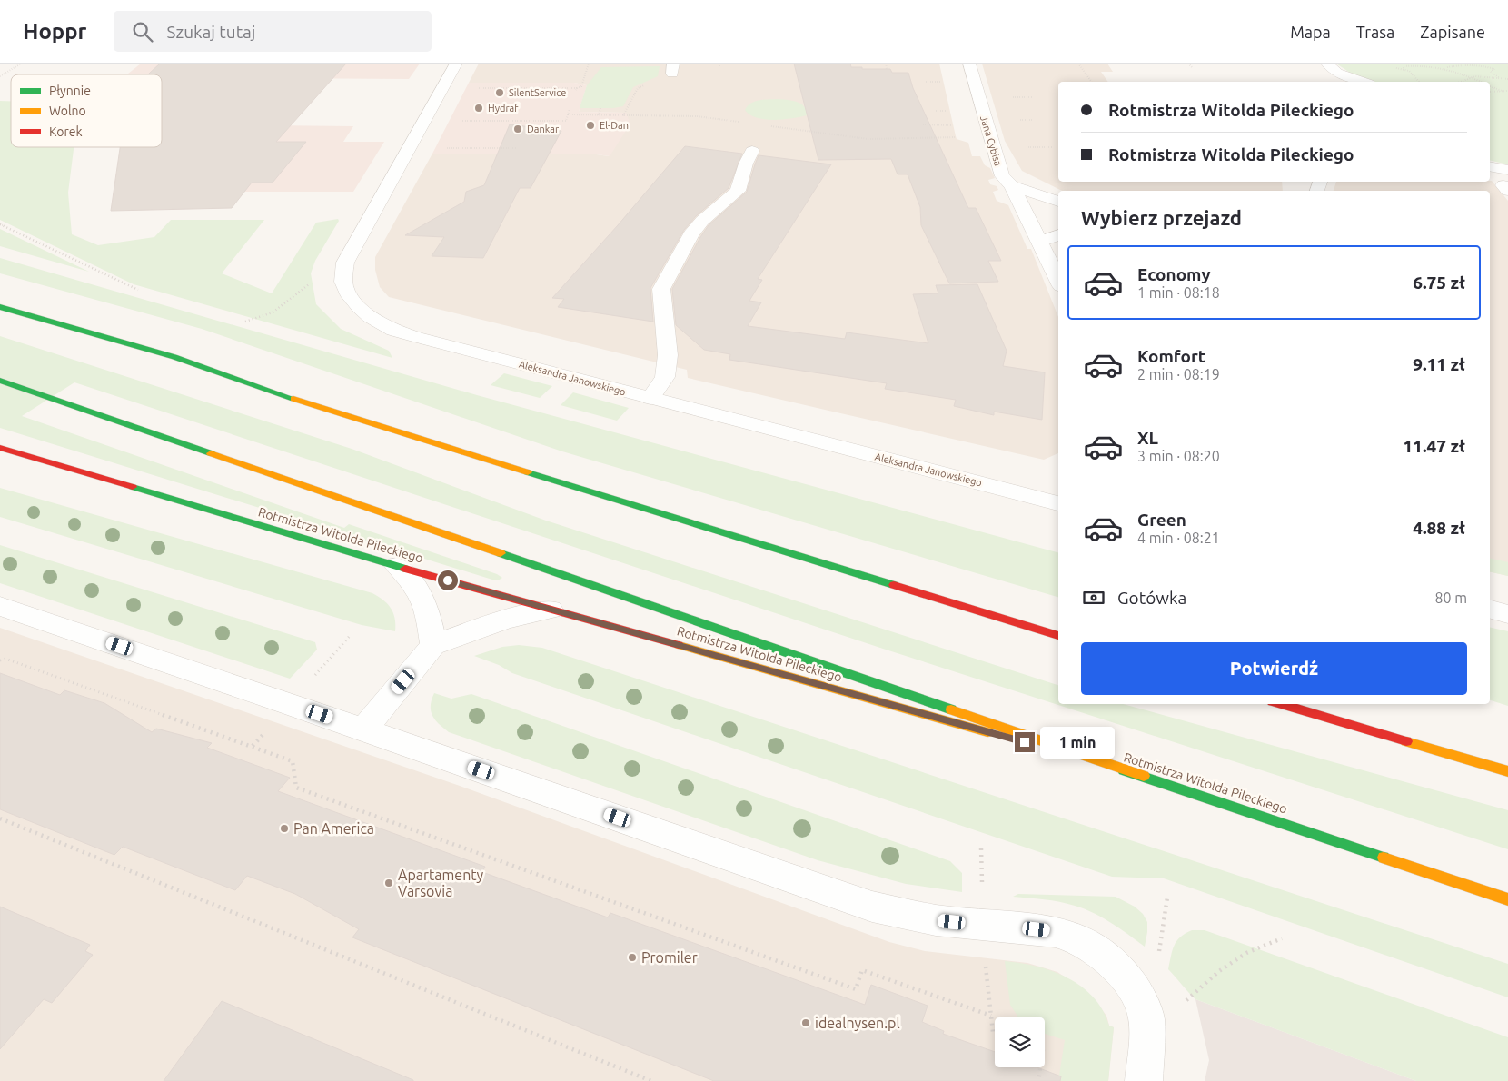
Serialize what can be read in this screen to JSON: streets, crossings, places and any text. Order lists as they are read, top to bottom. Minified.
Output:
{"streets":{"main road":["Rotmistrza Witolda Pileckiego"],"street":["Jana Cybisa","Aleksandra Janowskiego"]},"places":["SilentService","Hydraf","El-Dan","Dankar","Pan America","Apartamenty Varsovia","Promiler","idealnysen.pl"],"legend":["Płynnie","Wolno","Korek"],"page":{"header":"Hoppr","search":"Szukaj tutaj","nav":["Mapa","Trasa","Zapisane"],"banner":["Rotmistrza Witolda Pileckiego","Rotmistrza Witolda Pileckiego"],"heading":"Wybierz przejazd","list":[{"name":"Economy","note":"1 min · 08:18","value":"6.75 zł"},{"name":"Komfort","note":"2 min · 08:19","value":"9.11 zł"},{"name":"XL","note":"3 min · 08:20","value":"11.47 zł"},{"name":"Green","note":"4 min · 08:21","value":"4.88 zł"}],"pay":["Gotówka","80 m"],"buttons":"Potwierdź","bubble":"1 min"}}
